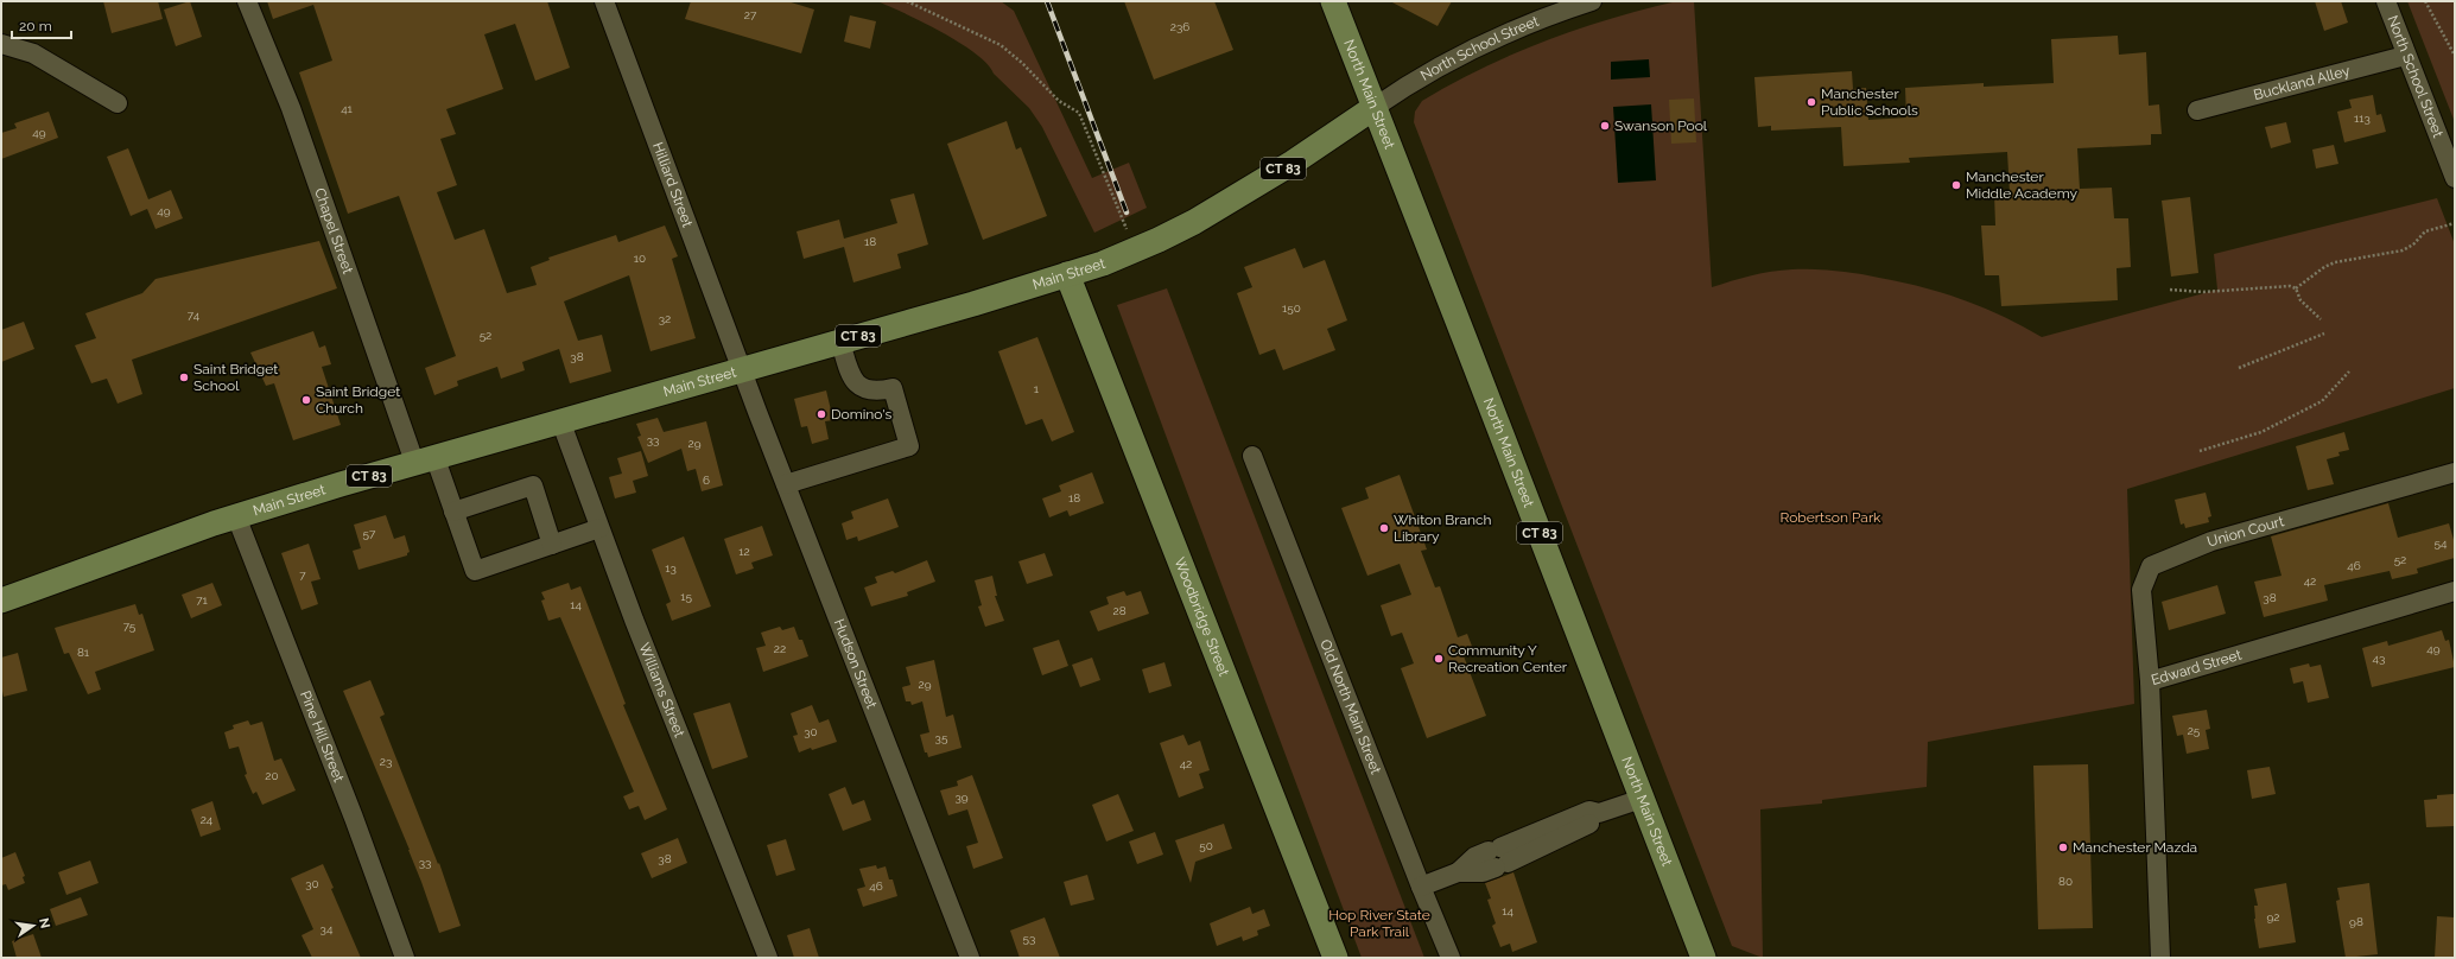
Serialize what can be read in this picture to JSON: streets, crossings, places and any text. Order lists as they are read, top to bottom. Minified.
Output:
{"streets":{"main road":["North Main Street","CT 83","Main Street","Woodbridge Street"],"street":["North School Street","Buckland Alley","Hilliard Street","Chapel Street","Union Court","Hudson Street","Edward Street","Williams Street","Old North Main Street","Pine Hill Street"]},"crossings":[["North School Street","Buckland Alley"],["North School Street","North Main Street"],["North School Street","Main Street"],["North Main Street","Main Street"],["Hilliard Street","Main Street"],["Hilliard Street","Hudson Street"],["Chapel Street","Main Street"],["Main Street","Woodbridge Street"],["Main Street","Hudson Street"],["Main Street","Williams Street"],["Main Street","Pine Hill Street"],["Union Court","Edward Street"]],"parks":["Robertson Park","Hop River State Park Trail"],"places":["Manchester Public Schools","Swanson Pool","Manchester Middle Academy","Saint Bridget School","Saint Bridget Church","Domino's","Whiton Branch Library","Community Y Recreation Center","Manchester Mazda"],"house_numbers":["27","236","41","113","49","49","18","10","150","74","32","52","38","1","33","29","6","18","57","54","12","52","46","13","7","42","15","38","71","14","28","75","22","49","81","43","29","25","30","35","23","42","20","39","24","50","38","33","80","30","46","14","92","98","34","53"],"scale_bar":"20 m","north":"right"}
